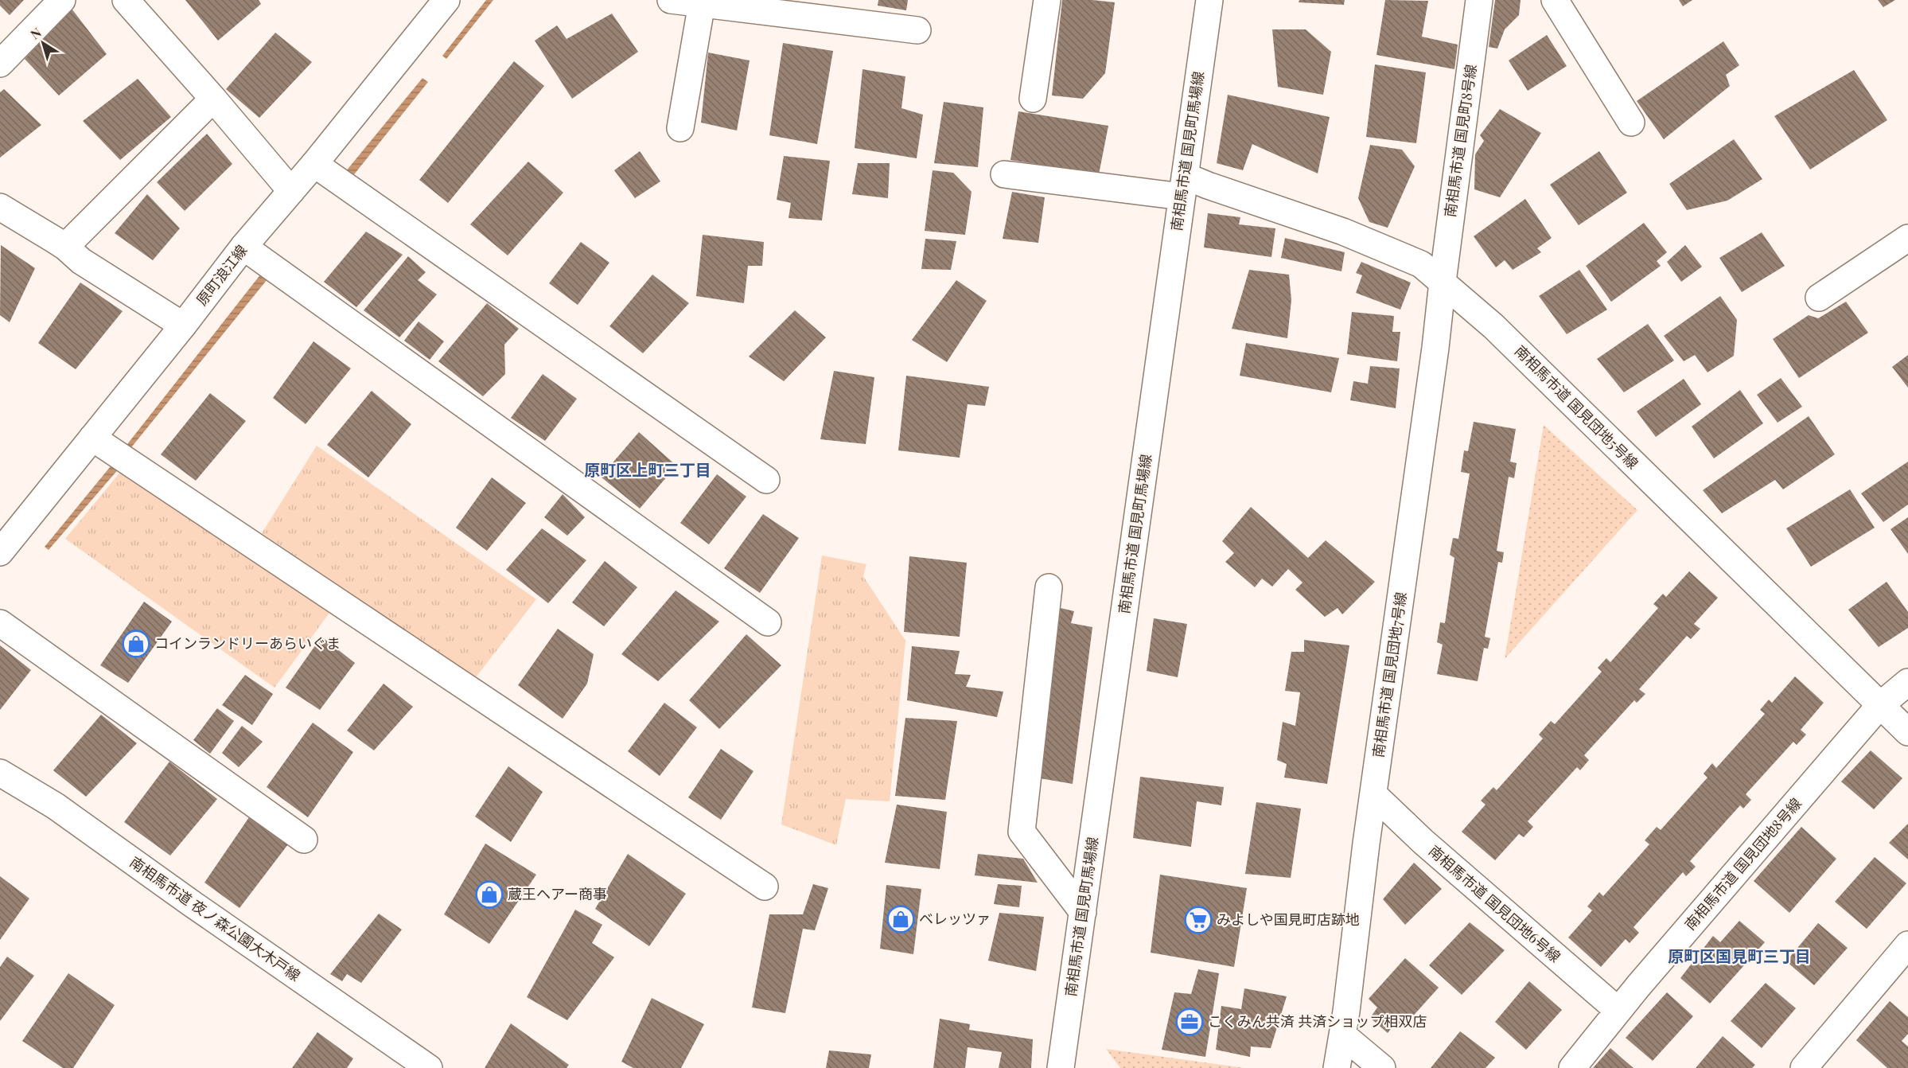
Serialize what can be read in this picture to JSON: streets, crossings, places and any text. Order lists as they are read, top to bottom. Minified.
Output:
{"streets":{"street":["南相馬市道 国見町8号線","南相馬市道 国見町馬場線","原町浪江線","南相馬市道 国見団地5号線","南相馬市道 国見団地7号線","南相馬市道 国見団地8号線","南相馬市道 国見団地6号線","南相馬市道 夜ノ森公園大木戸線"]},"crossings":[["南相馬市道 国見町8号線","南相馬市道 国見団地5号線"],["南相馬市道 国見町8号線","南相馬市道 国見団地7号線"],["南相馬市道 国見町馬場線","南相馬市道 国見団地5号線"],["南相馬市道 国見団地5号線","南相馬市道 国見団地7号線"],["南相馬市道 国見団地5号線","南相馬市道 国見団地8号線"],["南相馬市道 国見団地7号線","南相馬市道 国見団地6号線"],["南相馬市道 国見団地8号線","南相馬市道 国見団地6号線"]],"districts":["原町区上町三丁目","原町区国見町三丁目"],"places":{"shop":["コインランドリーあらいぐま","蔵王ヘアー商事","ベレッツァ"],"supermarket":["みよしや国見町店跡地"],"office":["こくみん共済 共済ショップ相双店"]},"north":"top left"}
